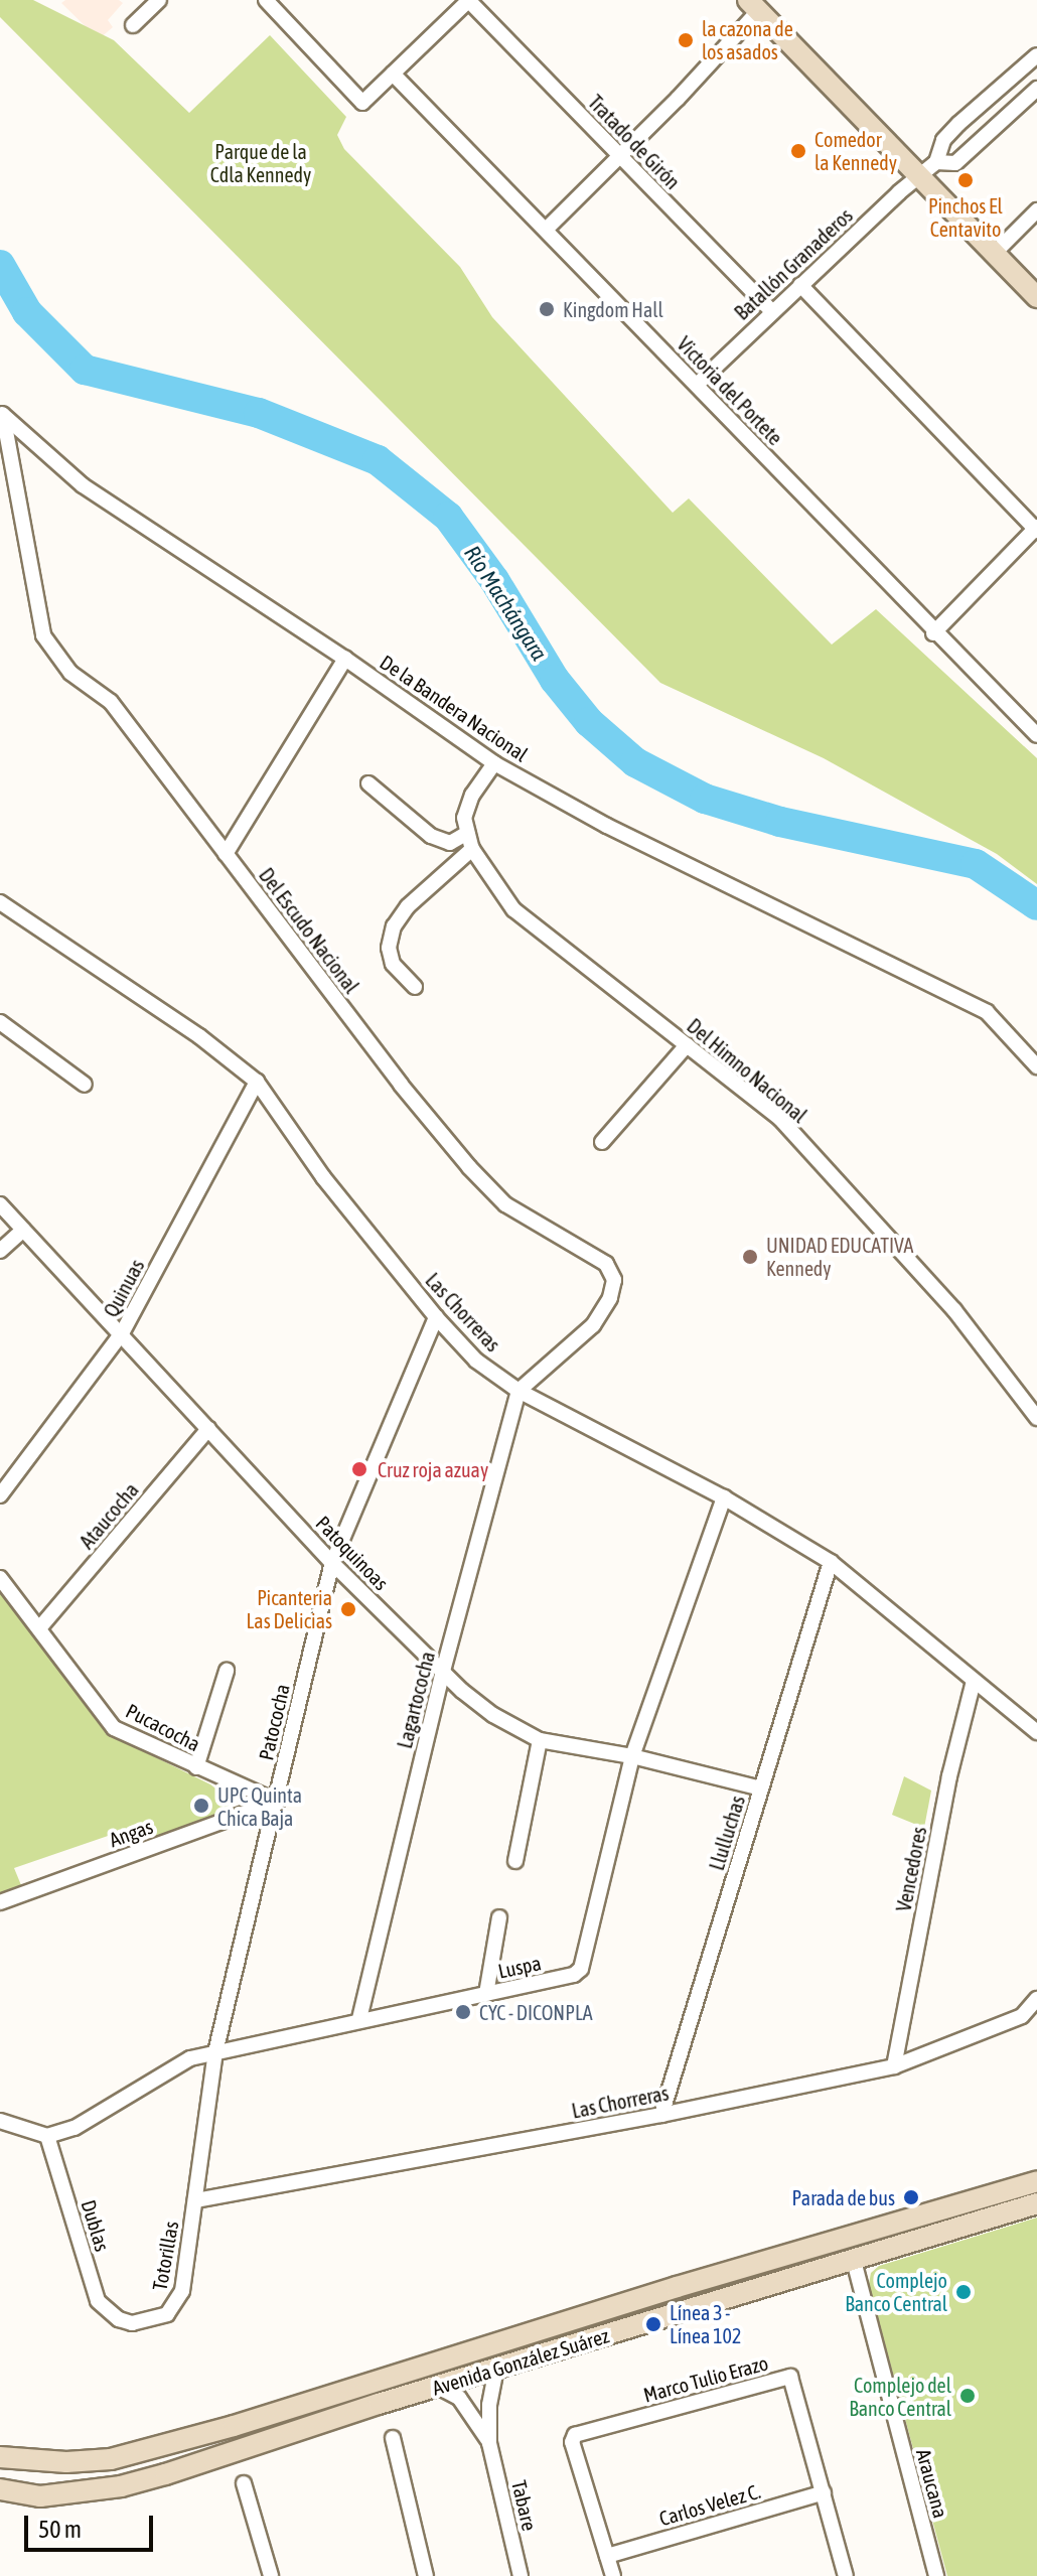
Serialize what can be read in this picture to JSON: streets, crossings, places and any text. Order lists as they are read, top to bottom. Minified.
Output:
{"streets":{"main road":["Avenida González Suárez"],"street":["Tratado de Girón","Batallón Granaderos","Victoria del Portete","De la Bandera Nacional","Del Escudo Nacional","Del Himno Nacional","Quinuas","Las Chorreras","Ataucocha","Patoquinoas","Lagartococha","Patococha","Pucacocha","Angas","Llulluchas","Vencedores","Luspa","Dublas","Totorillas","Marco Tulio Erazo","Araucana","Carlos Velez C.","Tabare"]},"crossings":[["Tratado de Girón","Batallón Granaderos"],["Batallón Granaderos","Victoria del Portete"],["De la Bandera Nacional","Del Escudo Nacional"],["De la Bandera Nacional","Del Himno Nacional"],["Del Escudo Nacional","Las Chorreras"],["Del Escudo Nacional","Lagartococha"],["Quinuas","Las Chorreras"],["Quinuas","Patoquinoas"],["Las Chorreras","Lagartococha"],["Las Chorreras","Patococha"],["Las Chorreras","Llulluchas"],["Las Chorreras","Vencedores"],["Las Chorreras","Luspa"],["Las Chorreras","Totorillas"],["Ataucocha","Patoquinoas"],["Ataucocha","Pucacocha"],["Patoquinoas","Lagartococha"],["Patoquinoas","Patococha"],["Patoquinoas","Llulluchas"],["Patoquinoas","Luspa"],["Lagartococha","Luspa"],["Patococha","Pucacocha"],["Patococha","Angas"],["Patococha","Luspa"],["Patococha","Totorillas"],["Pucacocha","Angas"],["Luspa","Dublas"],["Dublas","Totorillas"],["Avenida González Suárez","Araucana"],["Avenida González Suárez","Tabare"],["Marco Tulio Erazo","Carlos Velez C."]],"water":["Río Machángara"],"parks":["Parque de la Cdla Kennedy"],"places":["la cazona de los asados","Comedor la Kennedy","Pinchos El Centavito","Kingdom Hall","UNIDAD EDUCATIVA Kennedy","Cruz roja azuay","Picanteria Las Delicias","UPC Quinta Chica Baja","CYC - DICONPLA","Parada de bus","Complejo Banco Central","Línea 3 - Línea 102","Complejo del Banco Central"],"scale_bar":"50 m"}
